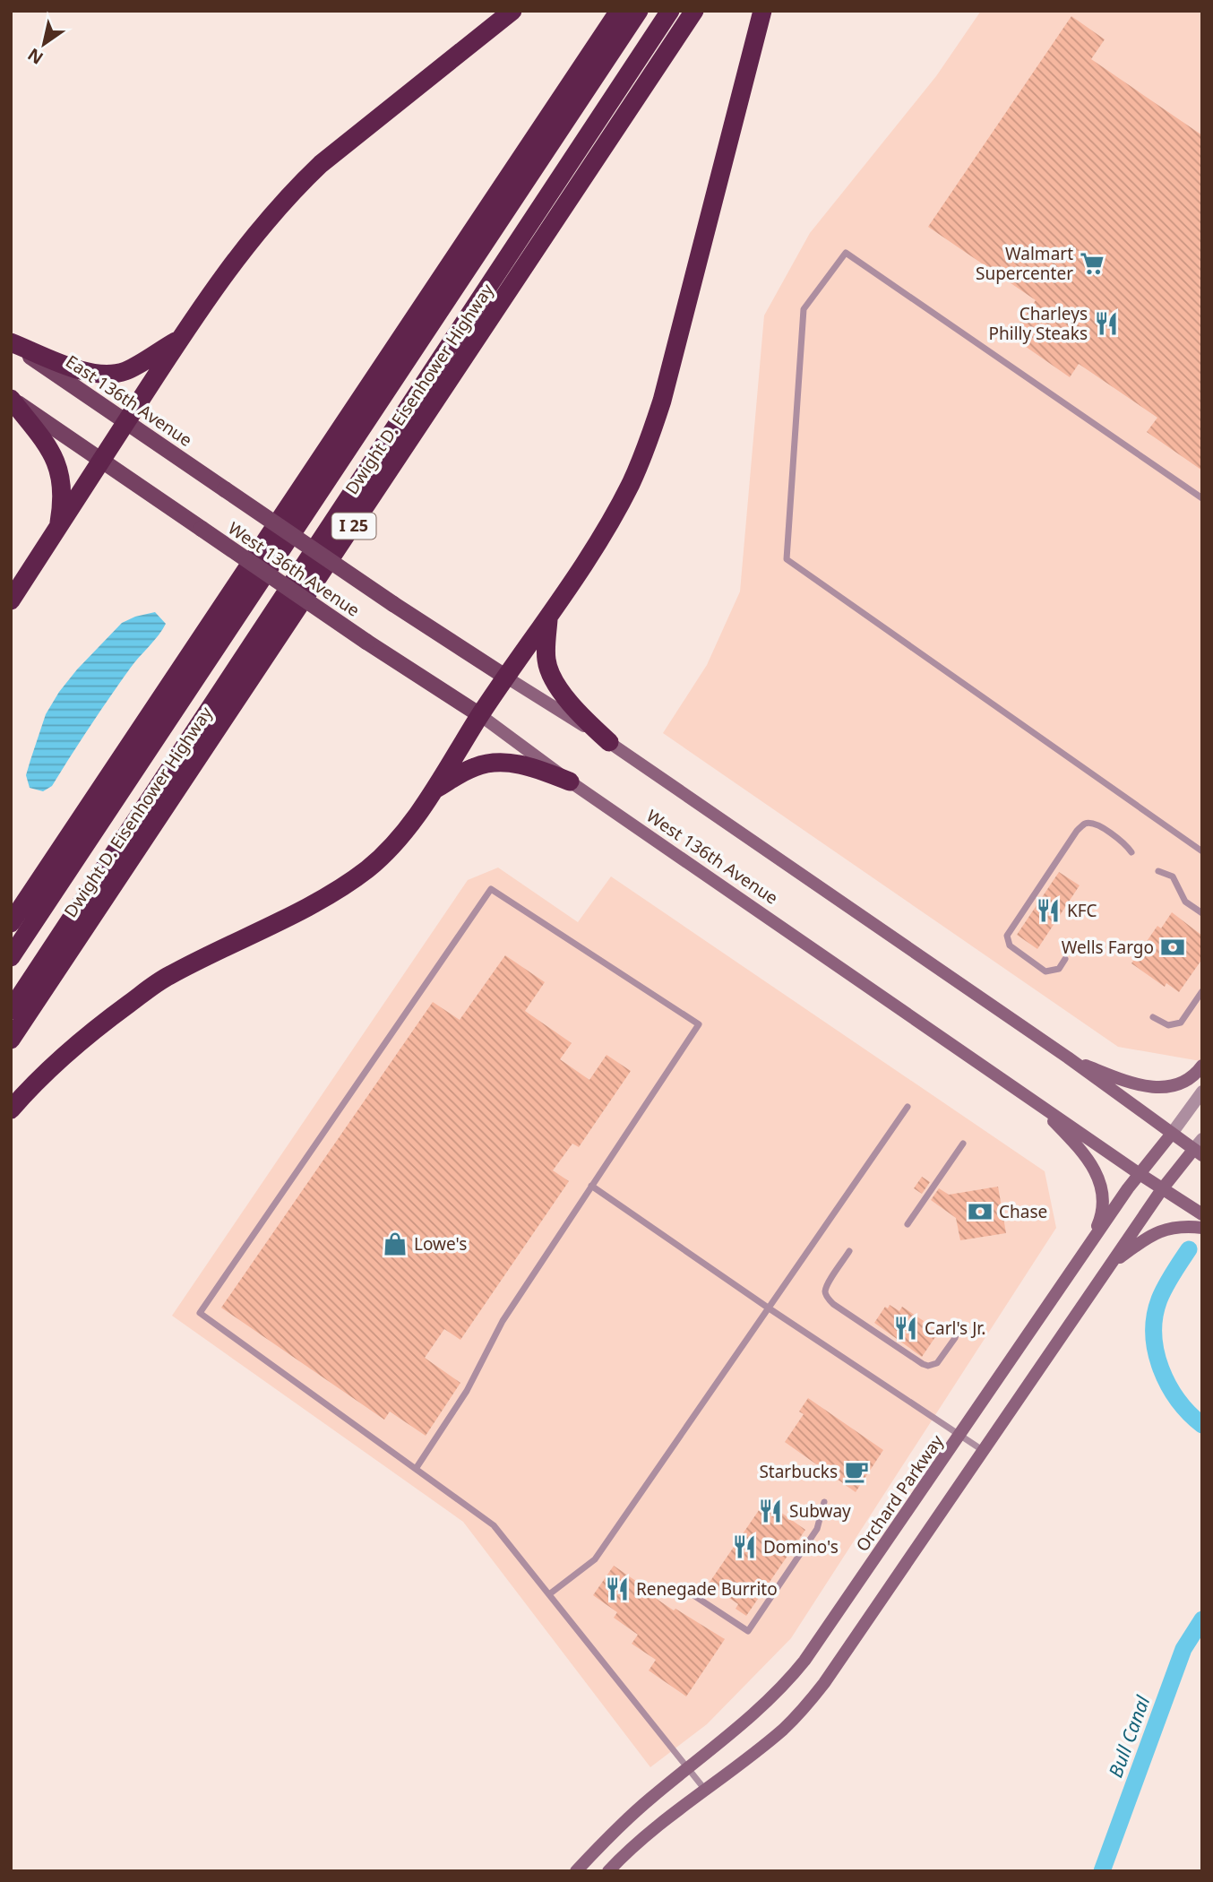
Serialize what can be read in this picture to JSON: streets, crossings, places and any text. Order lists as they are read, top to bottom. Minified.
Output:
{"streets":{"highway":["Dwight D. Eisenhower Highway","I 25"],"main road":["East 136th Avenue","West 136th Avenue","Orchard Parkway"]},"crossings":[["East 136th Avenue","West 136th Avenue"],["West 136th Avenue","Orchard Parkway"]],"water":["Bull Canal"],"places":{"supermarket":["Walmart Supercenter"],"restaurant":["Charleys Philly Steaks","KFC","Carl's Jr.","Subway","Domino's","Renegade Burrito"],"bank":["Wells Fargo","Chase"],"shop":["Lowe's"],"cafe":["Starbucks"]},"north":"bottom left"}
